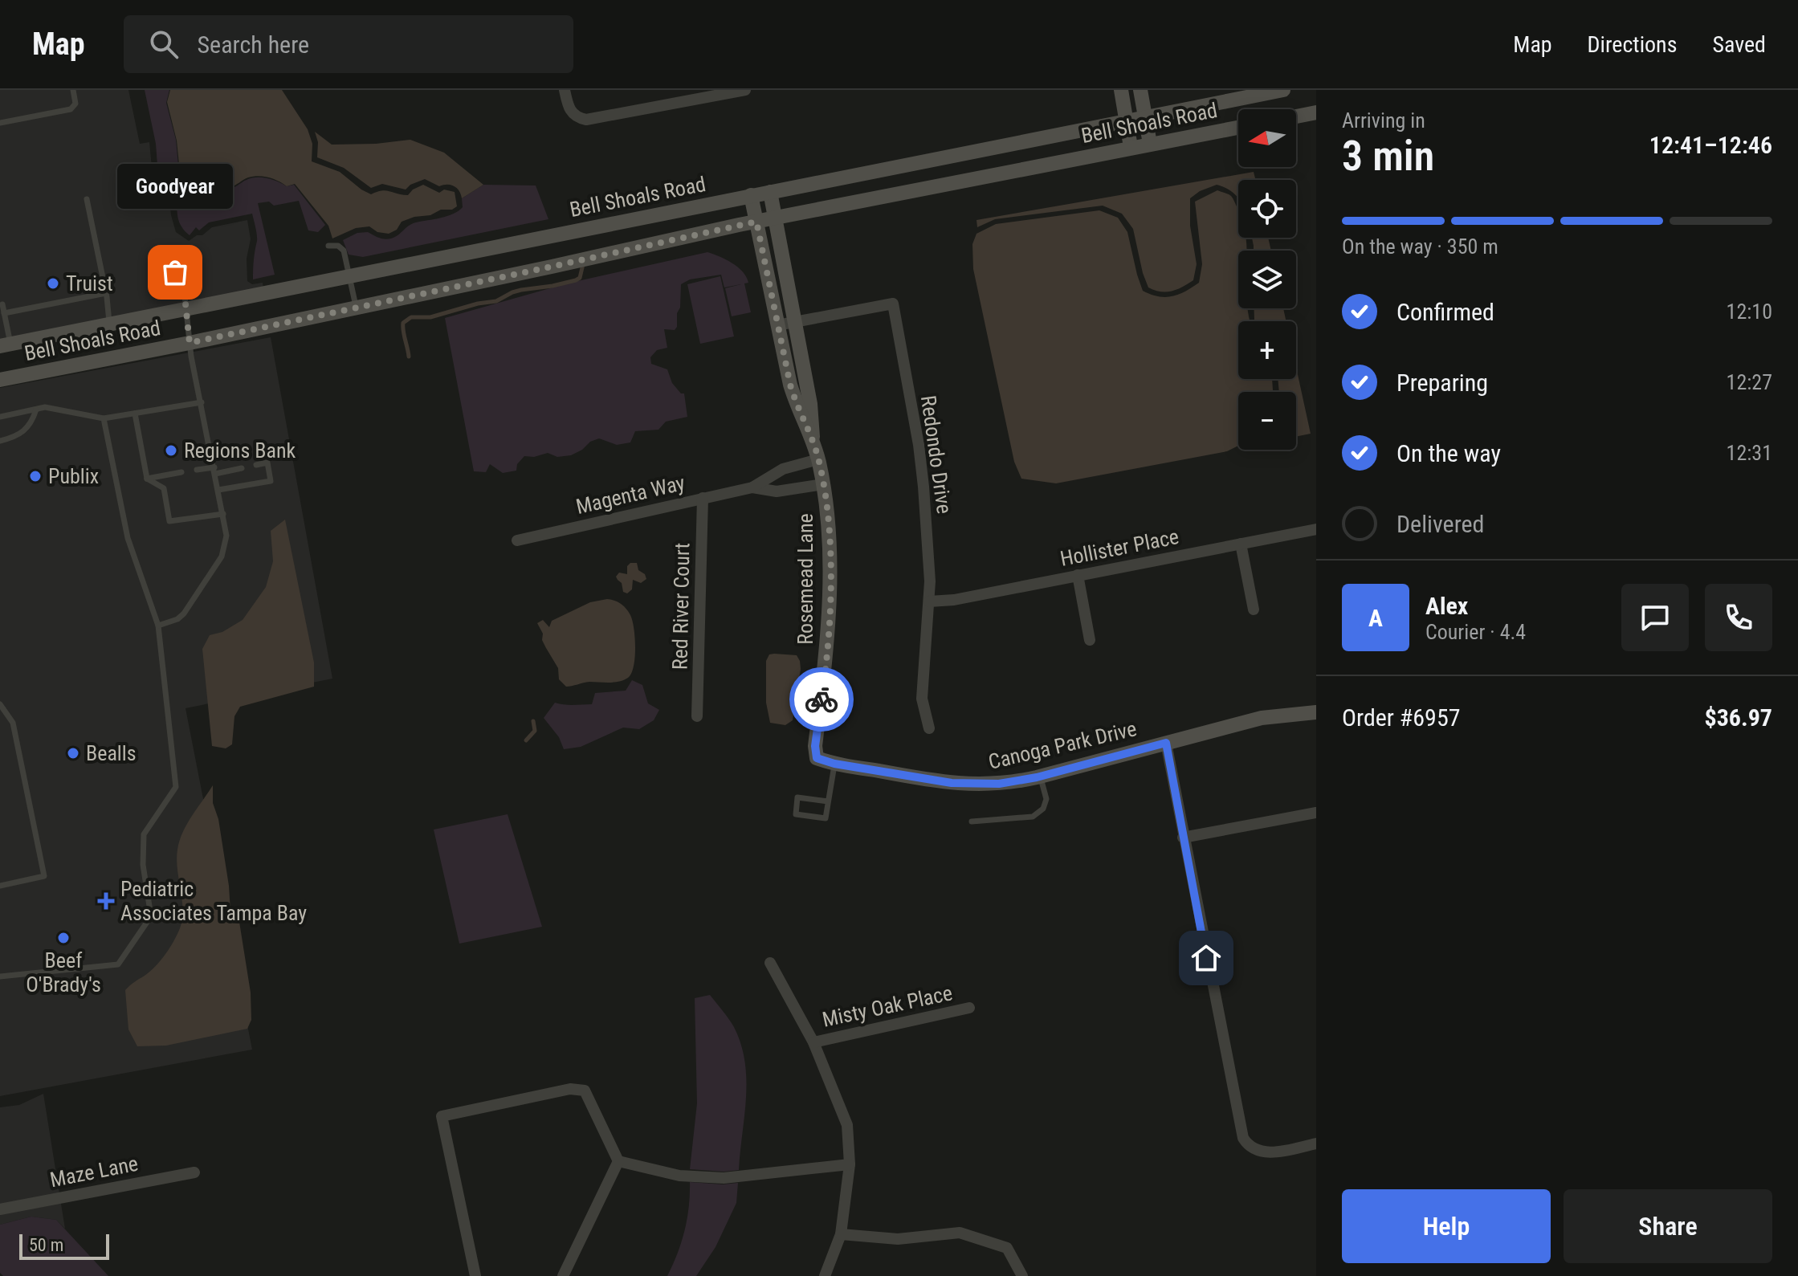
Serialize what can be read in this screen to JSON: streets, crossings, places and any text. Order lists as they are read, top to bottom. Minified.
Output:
{"streets":{"main road":["Bell Shoals Road","Rosemead Lane","Canoga Park Drive"],"street":["Redondo Drive","Magenta Way","Hollister Place","Red River Court","Misty Oak Place","Maze Lane"]},"crossings":[["Bell Shoals Road","Rosemead Lane"],["Redondo Drive","Hollister Place"],["Redondo Drive","Rosemead Lane"],["Magenta Way","Rosemead Lane"],["Magenta Way","Red River Court"],["Rosemead Lane","Canoga Park Drive"]],"places":{"other":["Goodyear","Truist","Regions Bank","Publix","Bealls","Beef O'Brady's"],"health":["Pediatric Associates Tampa Bay"]},"scale_bar":"50 m","north":"left","page":{"header":"Map","search":"Search here","nav":["Map","Directions","Saved"],"heading":["3 min","Arriving in","12:41–12:46"],"panel":["Alex","Courier · 4.4","Order #6957","$36.97"],"map_buttons":["+","−"],"bubble":"Goodyear","bar":"On the way · 350 m","list":[["Confirmed","12:10"],["Preparing","12:27"],["On the way","12:31"],"Delivered"],"round":"A","buttons":["Help","Share"],"scale":"50 m"}}
